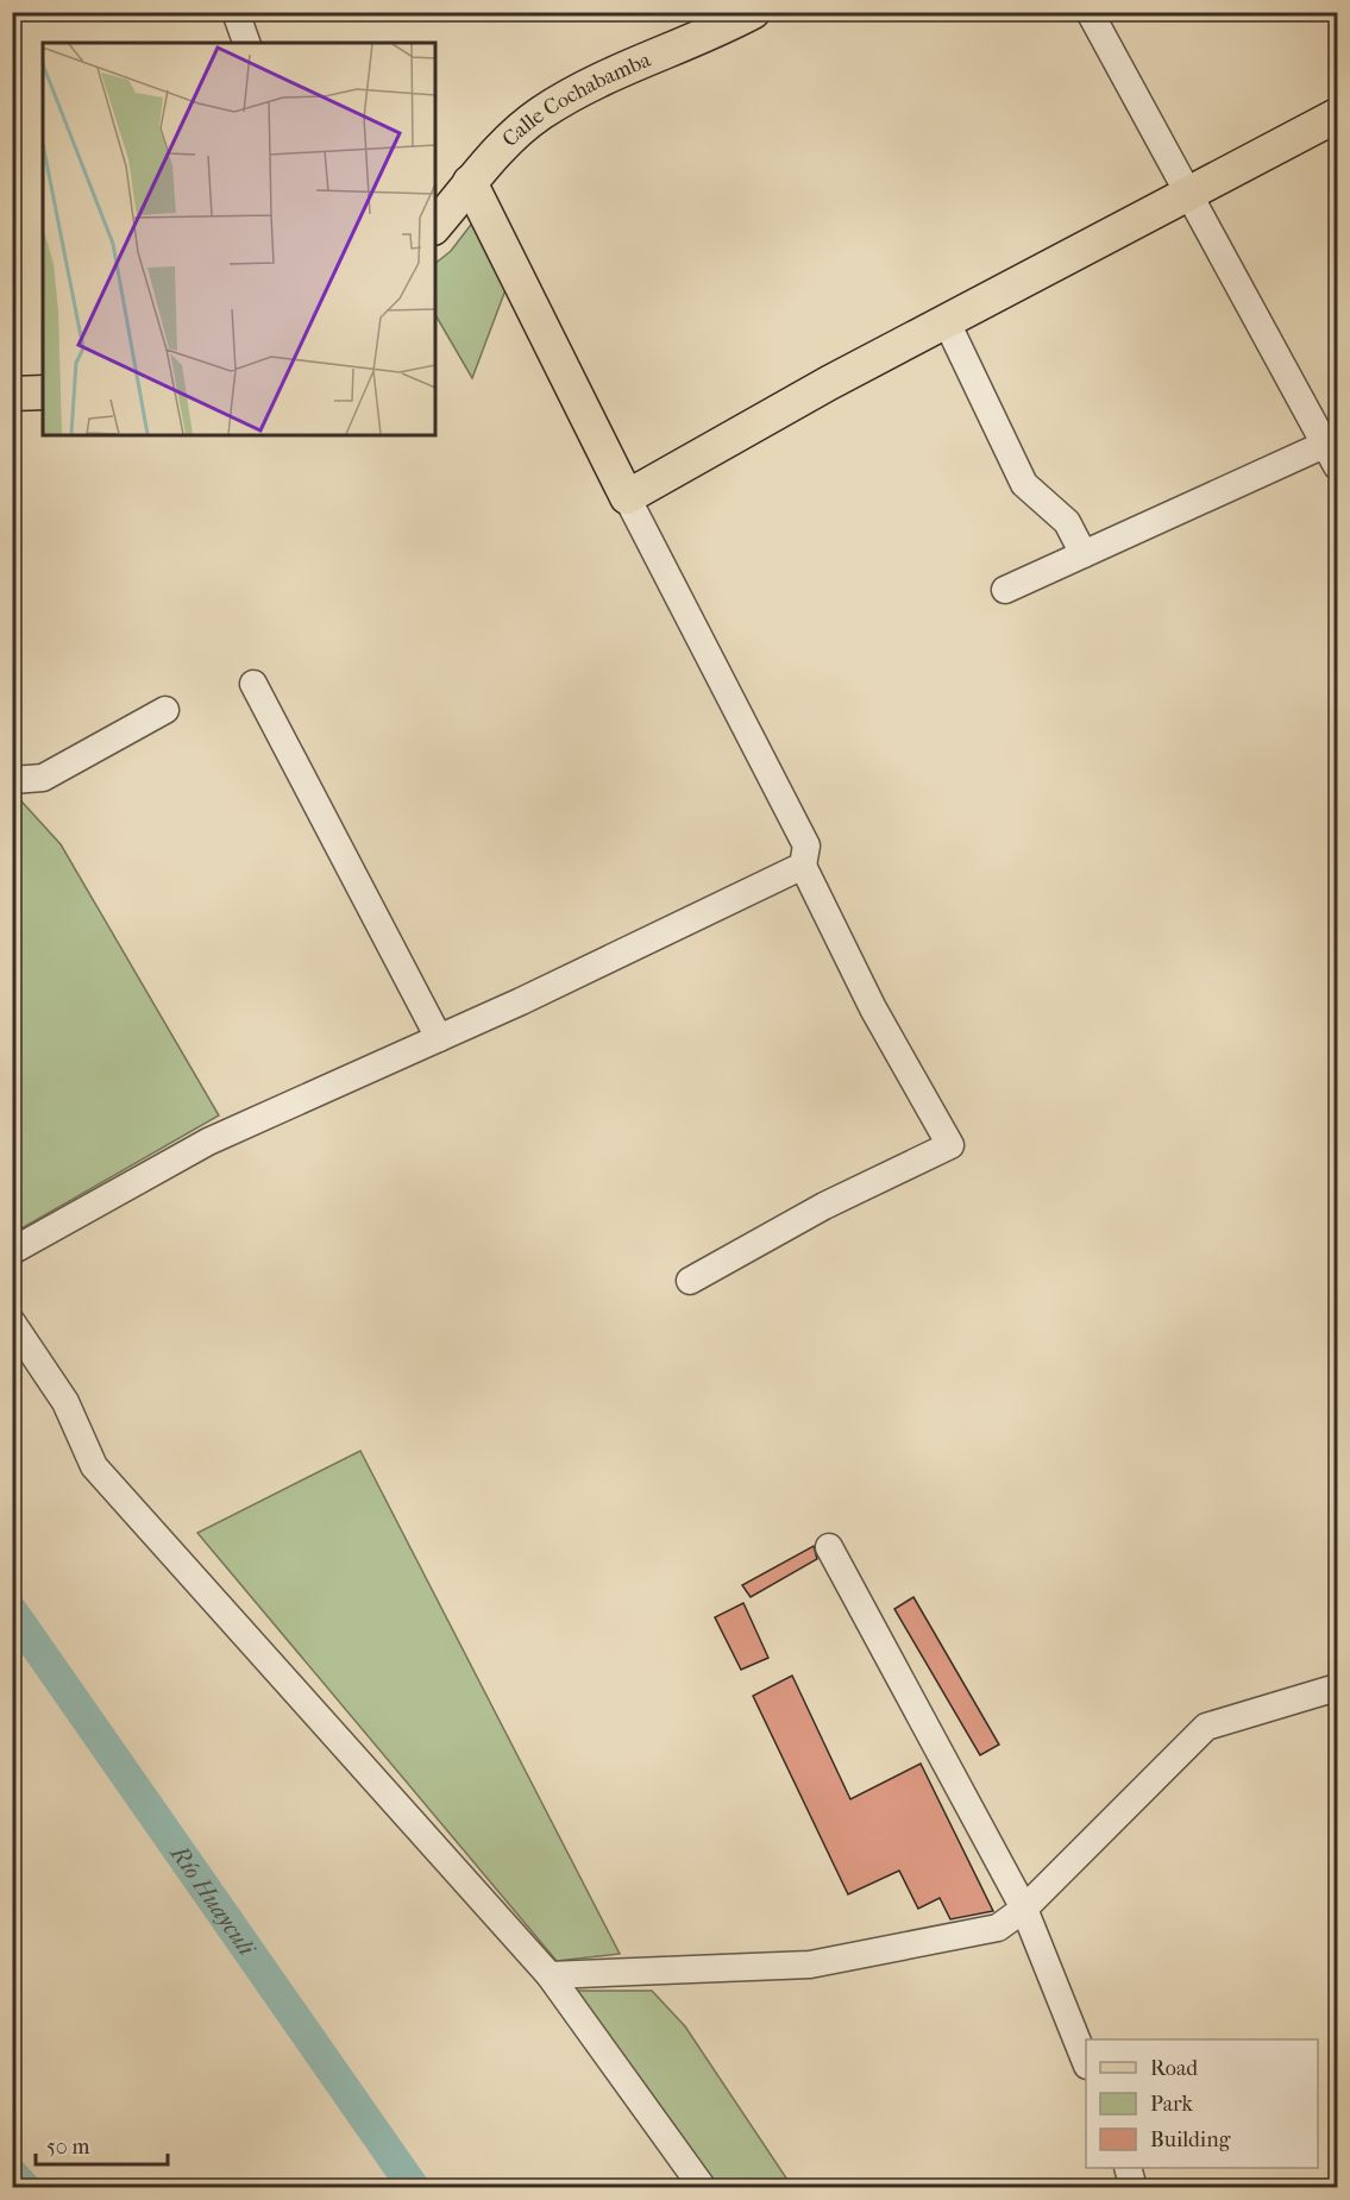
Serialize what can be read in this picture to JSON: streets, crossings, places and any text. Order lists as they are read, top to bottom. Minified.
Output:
{"streets":{"main road":["Calle Cochabamba"]},"water":["Río Huayculi"],"legend":["Road","Park","Building"],"scale_bar":"50 m"}
